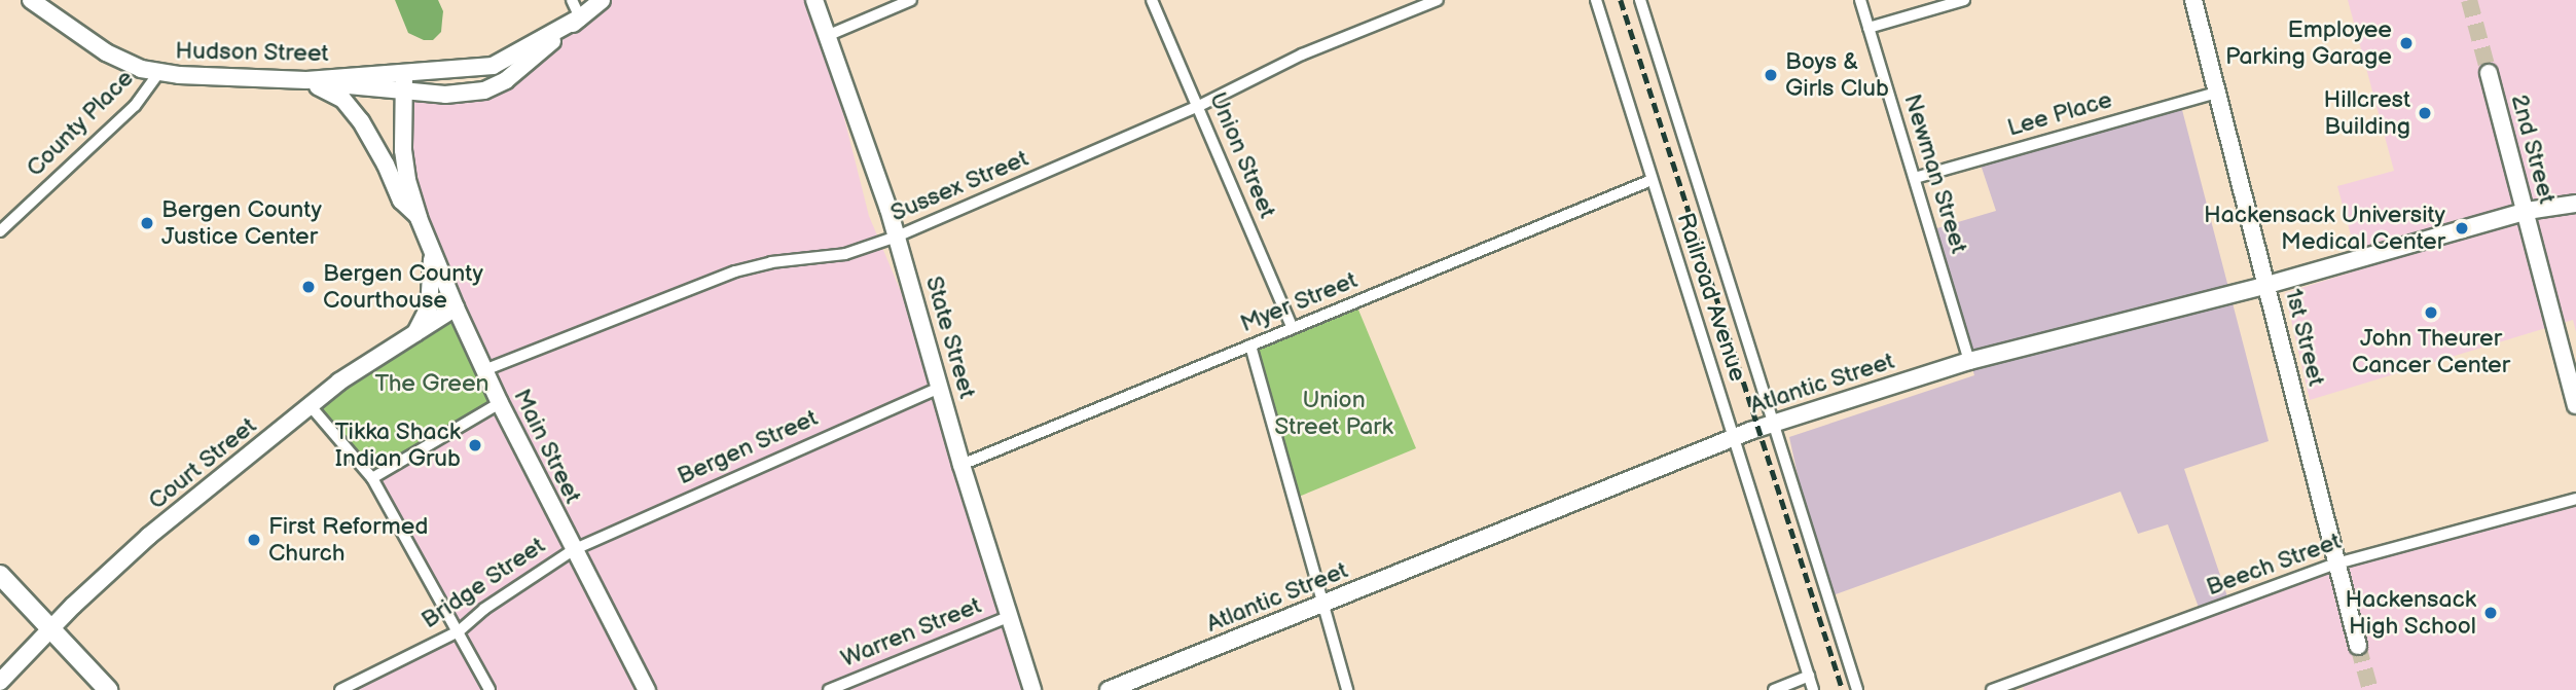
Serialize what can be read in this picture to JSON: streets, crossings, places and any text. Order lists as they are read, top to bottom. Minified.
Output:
{"streets":{"street":["Hudson Street","Lee Place","County Place","2nd Street","Union Street","Newman Street","Sussex Street","Railroad Avenue","Myer Street","State Street","1st Street","Atlantic Street","Main Street","Bergen Street","Court Street","Beech Street","Bridge Street","Warren Street"]},"crossings":[["Hudson Street","County Place"],["Hudson Street","Main Street"],["Lee Place","Newman Street"],["Lee Place","1st Street"],["2nd Street","Atlantic Street"],["Union Street","Sussex Street"],["Union Street","Myer Street"],["Newman Street","Atlantic Street"],["Sussex Street","State Street"],["Sussex Street","Main Street"],["Railroad Avenue","Myer Street"],["Railroad Avenue","Atlantic Street"],["Myer Street","State Street"],["State Street","Bergen Street"],["State Street","Warren Street"],["1st Street","Atlantic Street"],["1st Street","Beech Street"],["Main Street","Bergen Street"],["Main Street","Court Street"],["Main Street","Bridge Street"],["Bergen Street","Bridge Street"]],"parks":["The Green","Union Street Park"],"places":["Employee Parking Garage","Boys & Girls Club","Hillcrest Building","Bergen County Justice Center","Hackensack University Medical Center","Bergen County Courthouse","John Theurer Cancer Center","Tikka Shack Indian Grub","First Reformed Church","Hackensack High School"]}
